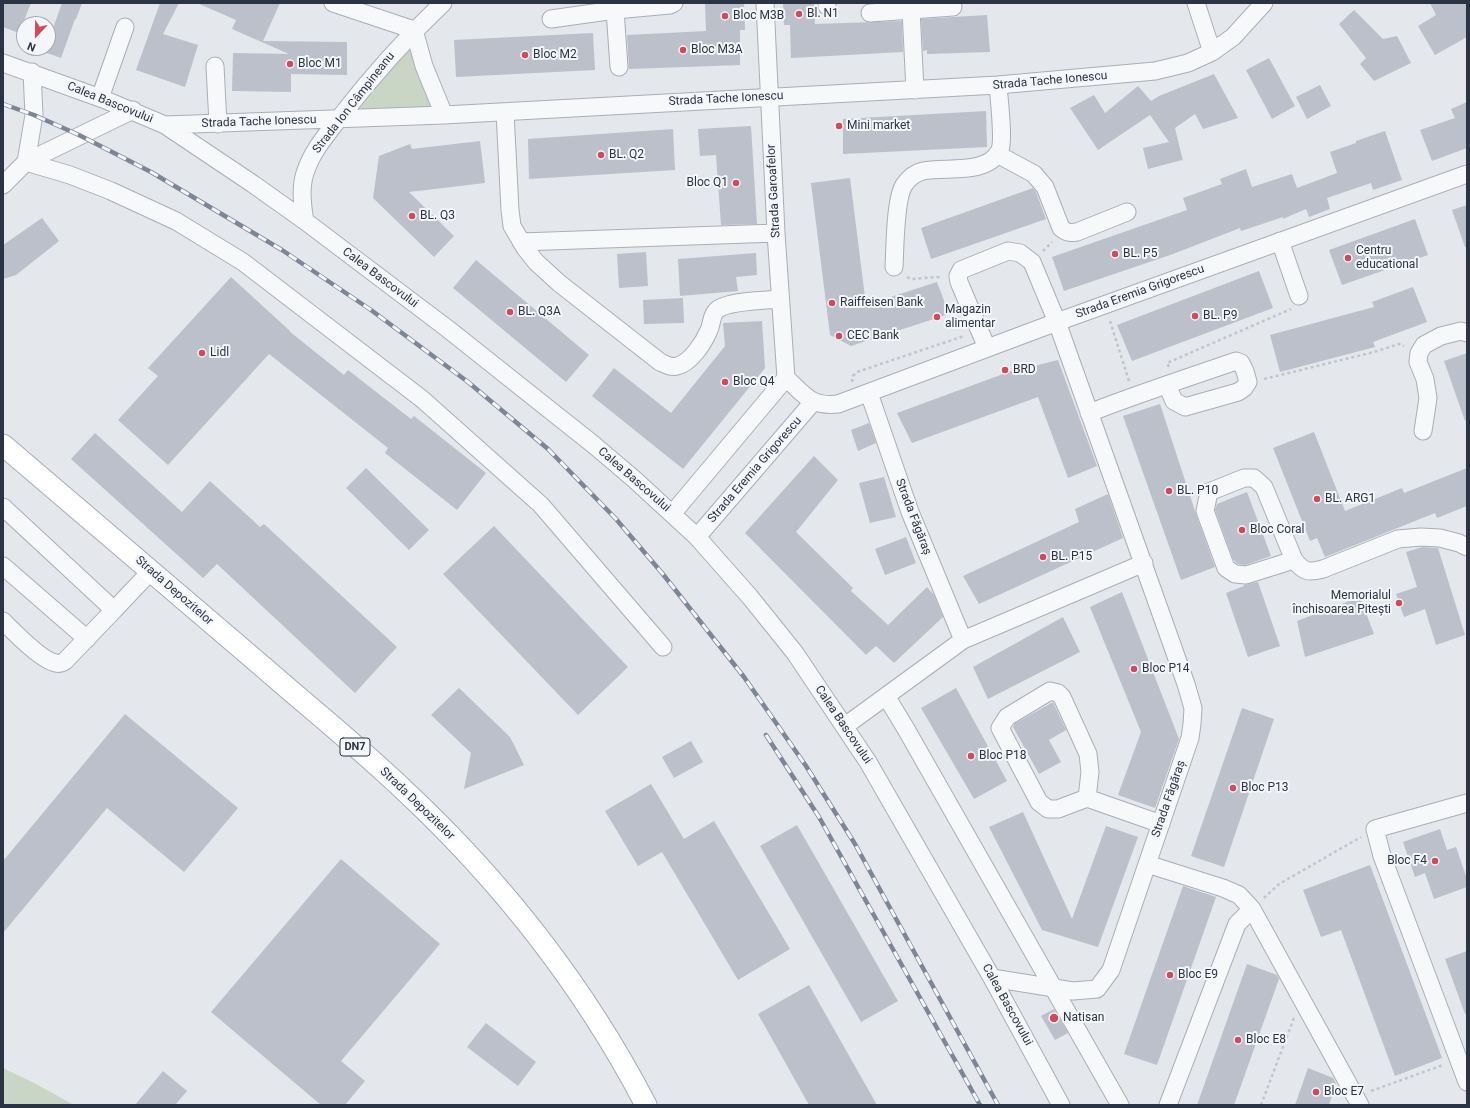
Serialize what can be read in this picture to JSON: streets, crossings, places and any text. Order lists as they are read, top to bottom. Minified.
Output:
{"streets":{"main road":["Strada Depozitelor","DN7"],"street":["Strada Tache Ionescu","Calea Bascovului","Strada Ion Câmpineanu","Strada Garoafelor","Strada Eremia Grigorescu","Strada Făgăraș"]},"crossings":[["Strada Tache Ionescu","Calea Bascovului"],["Strada Tache Ionescu","Strada Ion Câmpineanu"],["Strada Tache Ionescu","Strada Garoafelor"],["Calea Bascovului","Strada Ion Câmpineanu"],["Calea Bascovului","Strada Eremia Grigorescu"],["Calea Bascovului","Strada Făgăraș"],["Strada Eremia Grigorescu","Strada Făgăraș"]],"places":["Bl. N1","Bloc M3B","Bloc M3A","Bloc M2","Bloc M1","Mini market","BL. Q2","Bloc Q1","BL. Q3","BL. P5","Centru educational","Raiffeisen Bank","BL. Q3A","BL. P9","Magazin alimentar","CEC Bank","Lidl","BRD","Bloc Q4","BL. P10","BL. ARG1","Bloc Coral","BL. P15","Memorialul închisoarea Pitești","Bloc P14","Bloc P18","Bloc P13","Bloc F4","Bloc E9","Natisan","Bloc E8","Bloc E7"],"north":"bottom"}
